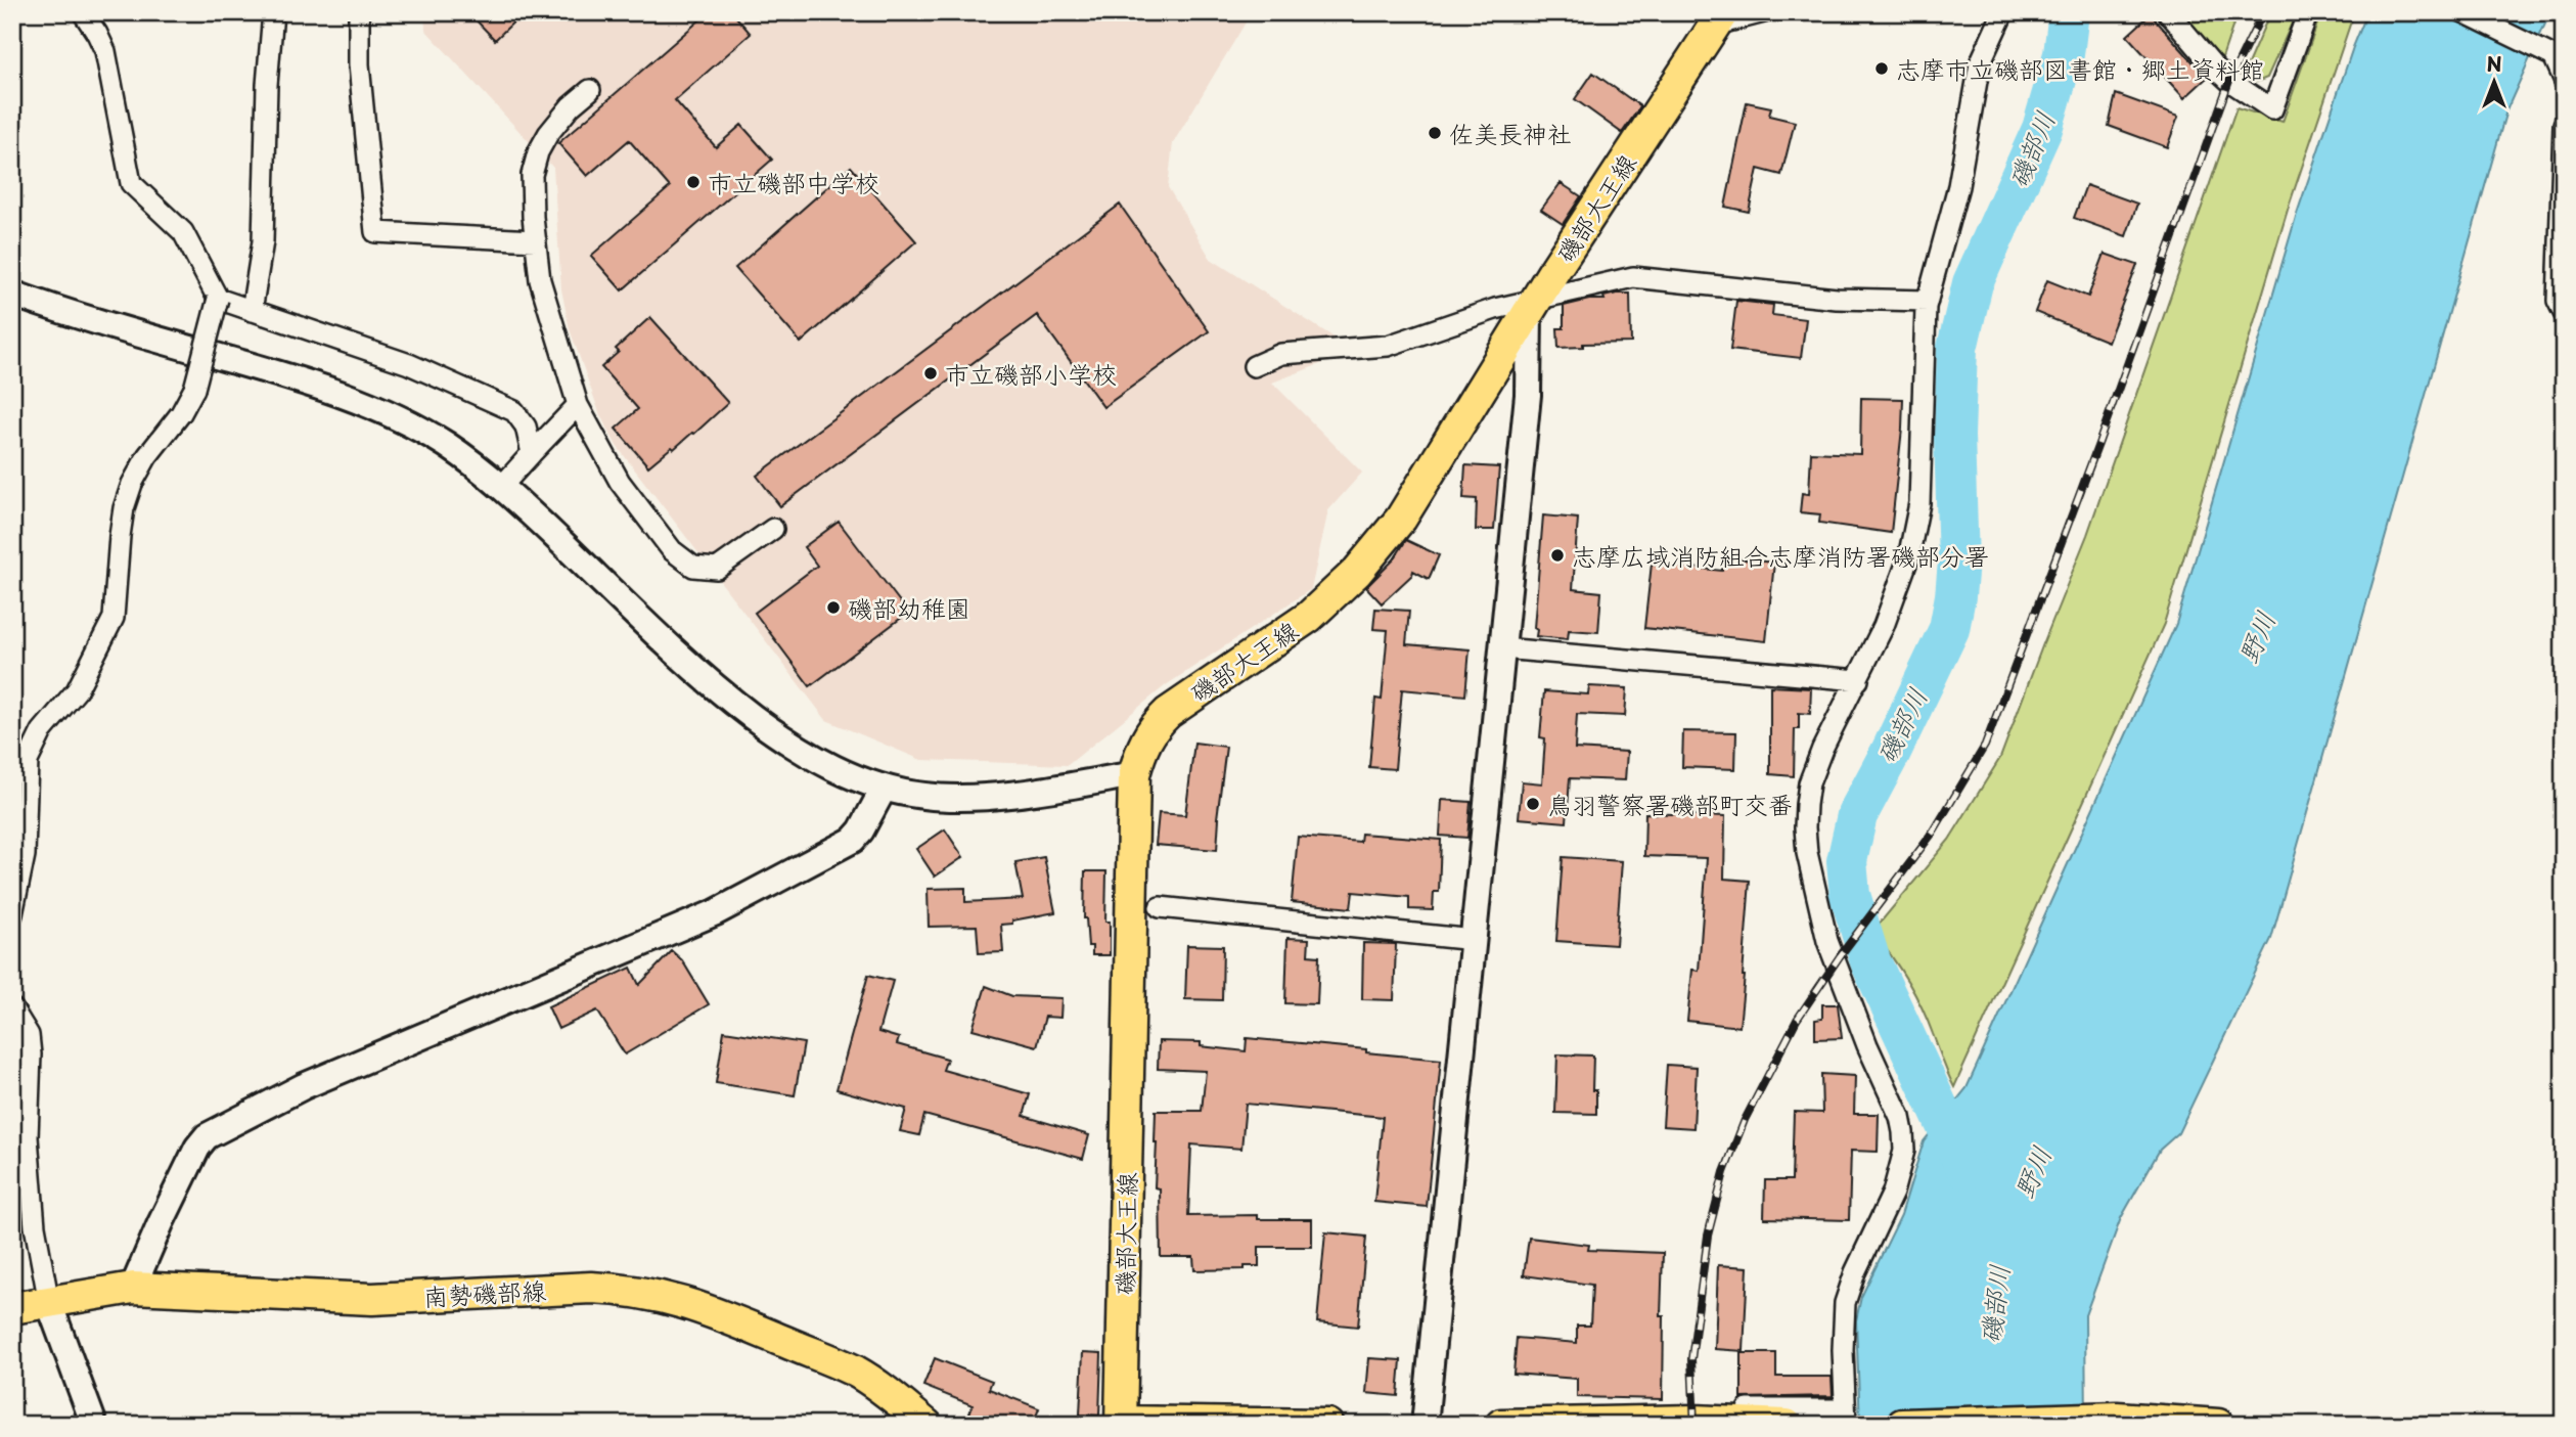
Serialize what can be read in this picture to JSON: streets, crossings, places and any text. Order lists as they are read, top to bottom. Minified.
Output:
{"streets":{"main road":["磯部大王線","南勢磯部線"]},"water":["磯部川","野川"],"places":["志摩市立磯部図書館・郷土資料館","佐美長神社","市立磯部中学校","市立磯部小学校","志摩広域消防組合志摩消防署磯部分署","磯部幼稚園","鳥羽警察署磯部町交番"],"north":"top"}
